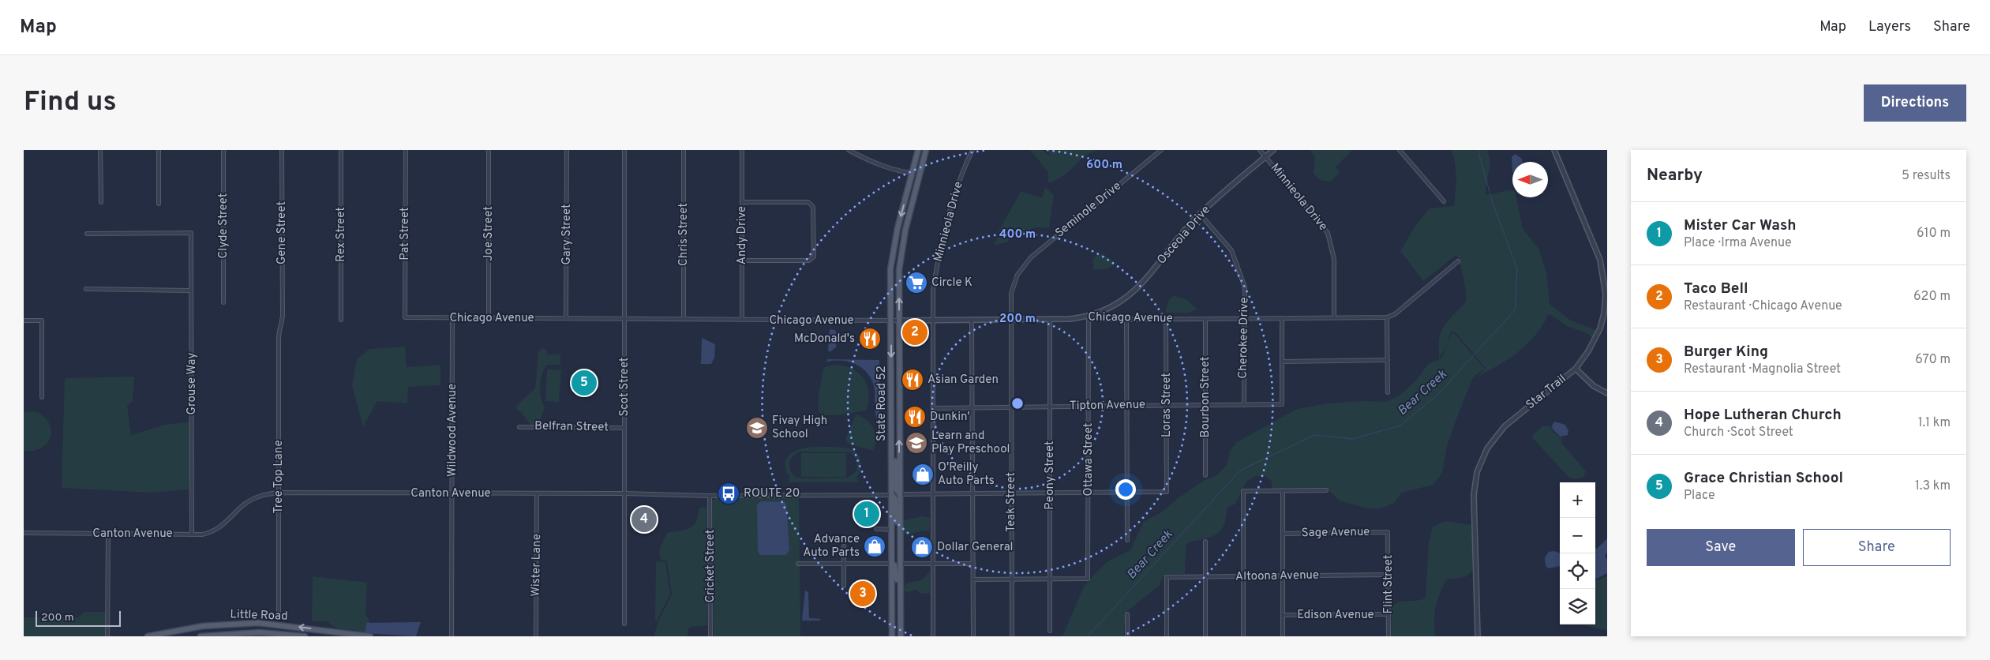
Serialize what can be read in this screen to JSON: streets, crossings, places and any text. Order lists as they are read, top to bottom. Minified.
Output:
{"streets":{"main road":["State Road 52","Little Road"],"street":["Minnieola Drive","Seminole Drive","Clyde Street","Gene Street","Pat Street","Joe Street","Rex Street","Gary Street","Chris Street","Andy Drive","Osceola Drive","Chicago Avenue","Cherokee Drive","Grouse Way","Scot Street","Star Trail","Bourbon Street","Loras Street","Tipton Avenue","Belfran Street","Wildwood Avenue","Ottawa Street","Peony Street","Tree Top Lane","Canton Avenue","Teak Street","Sage Avenue","Wister Lane","Cricket Street","Altoona Avenue","Flint Street","Edison Avenue"]},"crossings":[["Minnieola Drive","Osceola Drive"],["Minnieola Drive","Chicago Avenue"],["Minnieola Drive","Tipton Avenue"],["Seminole Drive","Chicago Avenue"],["Seminole Drive","Teak Street"],["Gene Street","Tree Top Lane"],["Pat Street","Chicago Avenue"],["Joe Street","Chicago Avenue"],["Gary Street","Chicago Avenue"],["Chris Street","Chicago Avenue"],["Andy Drive","Chicago Avenue"],["Osceola Drive","Chicago Avenue"],["Osceola Drive","Cherokee Drive"],["Osceola Drive","Ottawa Street"],["Chicago Avenue","Cherokee Drive"],["Chicago Avenue","Scot Street"],["Chicago Avenue","Bourbon Street"],["Chicago Avenue","State Road 52"],["Chicago Avenue","Loras Street"],["Chicago Avenue","Wildwood Avenue"],["Chicago Avenue","Ottawa Street"],["Chicago Avenue","Peony Street"],["Chicago Avenue","Teak Street"],["Cherokee Drive","Tipton Avenue"],["Grouse Way","Canton Avenue"],["Scot Street","Belfran Street"],["Scot Street","Canton Avenue"],["Bourbon Street","Tipton Avenue"],["State Road 52","Canton Avenue"],["Loras Street","Tipton Avenue"],["Tipton Avenue","Ottawa Street"],["Tipton Avenue","Peony Street"],["Tipton Avenue","Teak Street"],["Wildwood Avenue","Canton Avenue"],["Ottawa Street","Peony Street"],["Tree Top Lane","Canton Avenue"],["Canton Avenue","Wister Lane"],["Canton Avenue","Cricket Street"],["Sage Avenue","Flint Street"],["Altoona Avenue","Flint Street"],["Flint Street","Edison Avenue"]],"water":["Bear Creek"],"places":{"supermarket":["Circle K"],"restaurant":["McDonald's","Asian Garden","Dunkin'"],"school or university":["Fivay High School","Learn and Play Preschool"],"shop":["O'Reilly Auto Parts","Advance Auto Parts","Dollar General"],"bus stop":["ROUTE 20"]},"scale_bar":"200 m","north":"left","page":{"header":"Map","nav":["Map","Layers","Share"],"buttons":["Directions",["Save","Share"]],"title":"Find us","heading":["Nearby","5 results"],"list":[{"mark":"1","name":"Mister Car Wash","note":"Place · Irma Avenue","value":"610 m"},{"mark":"2","name":"Taco Bell","note":"Restaurant · Chicago Avenue","value":"620 m"},{"mark":"3","name":"Burger King","note":"Restaurant · Magnolia Street","value":"670 m"},{"mark":"4","name":"Hope Lutheran Church","note":"Church · Scot Street","value":"1.1 km"},{"mark":"5","name":"Grace Christian School","note":"Place","value":"1.3 km"}],"pins":["2","5","1","4","3"],"map_buttons":["+","−"],"scale":"200 m"},"rings":["600 m","400 m","200 m"]}
